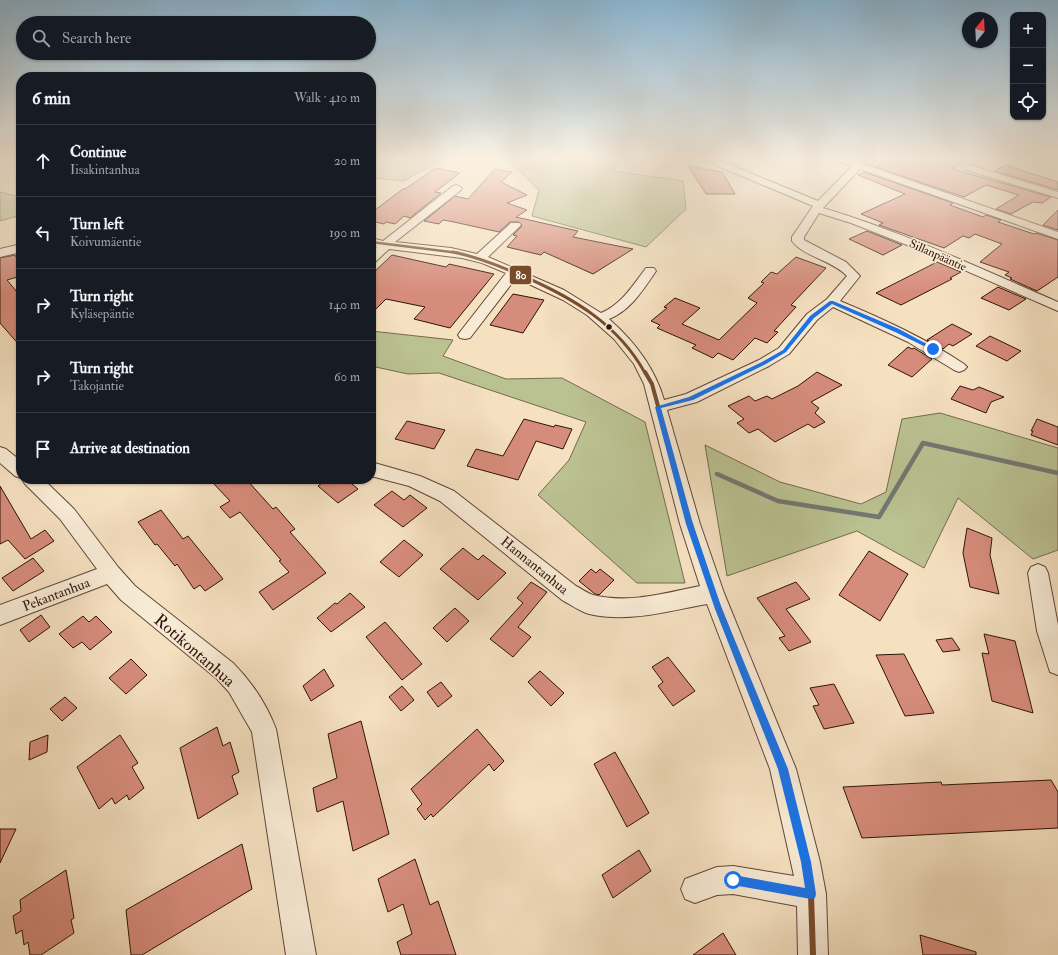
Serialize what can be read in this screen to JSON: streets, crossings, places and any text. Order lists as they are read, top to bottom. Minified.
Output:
{"streets":{"street":["Sillanpääntie","Hannantanhua","Pekantanhua","Rotikontanhua"]},"crossings":[["Pekantanhua","Rotikontanhua"]],"lines":["transit line 80"],"north":"top","page":{"map_buttons":["+","−"],"search":"Search here","heading":["6 min","Walk · 410 m"],"list":[["Continue","Iisakintanhua","20 m"],["Turn left","Koivumäentie","190 m"],["Turn right","Kyläsepäntie","140 m"],["Turn right","Takojantie","60 m"],"Arrive at destination"]}}
